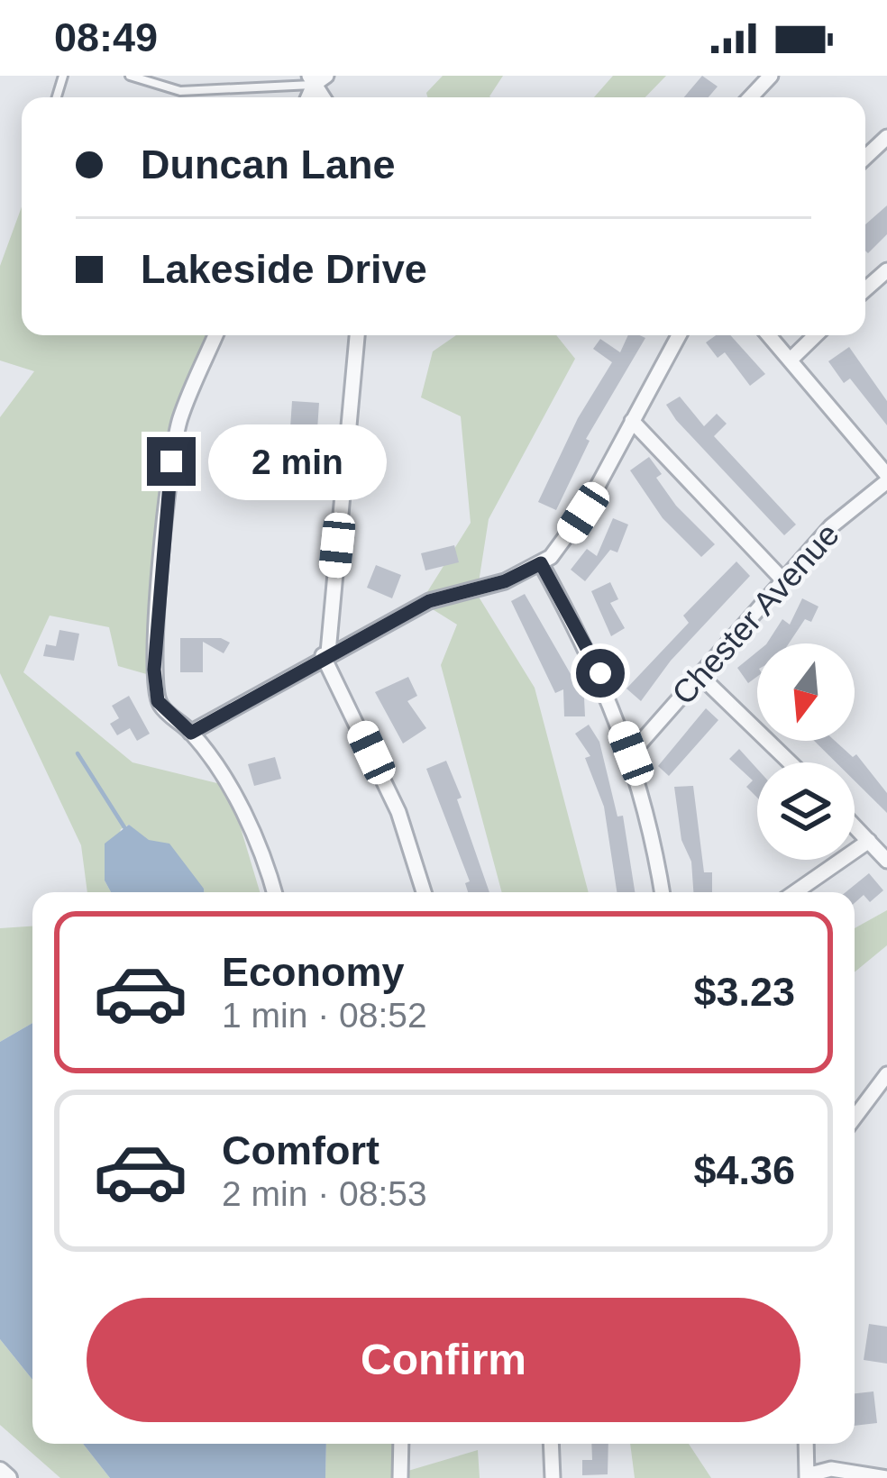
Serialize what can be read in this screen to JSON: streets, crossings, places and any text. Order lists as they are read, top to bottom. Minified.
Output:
{"streets":{"street":["Chester Avenue"]},"north":"bottom","page":{"status":"08:49","banner":["Duncan Lane","Lakeside Drive"],"bubble":"2 min","list":[{"name":"Economy","note":"1 min · 08:52","value":"$3.23"},{"name":"Comfort","note":"2 min · 08:53","value":"$4.36"}],"buttons":"Confirm"}}
